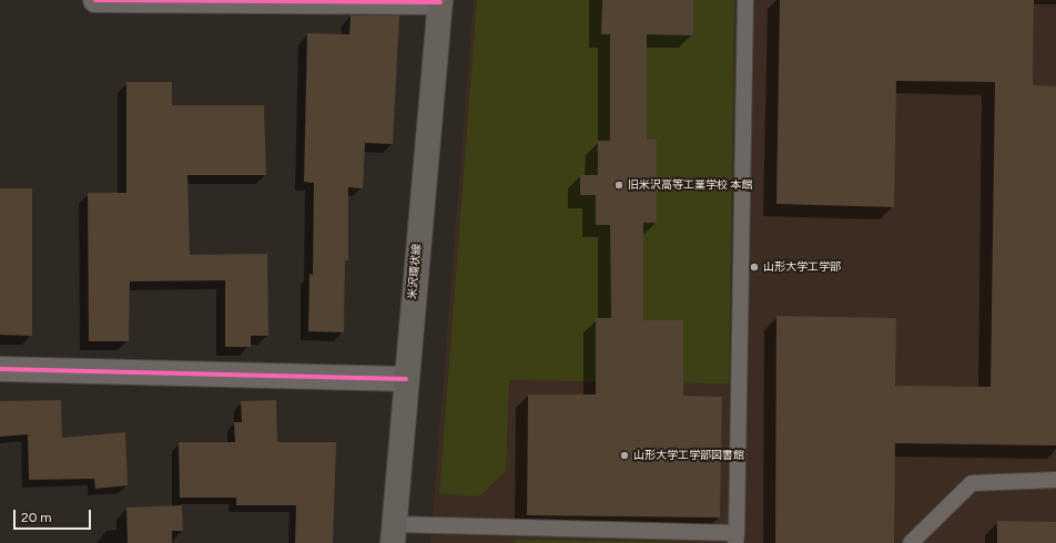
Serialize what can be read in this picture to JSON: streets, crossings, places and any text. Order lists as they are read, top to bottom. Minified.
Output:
{"streets":{"main road":["米沢環状線"]},"places":["旧米沢高等工業学校 本館","山形大学工学部","山形大学工学部図書館"],"scale_bar":"20 m"}
